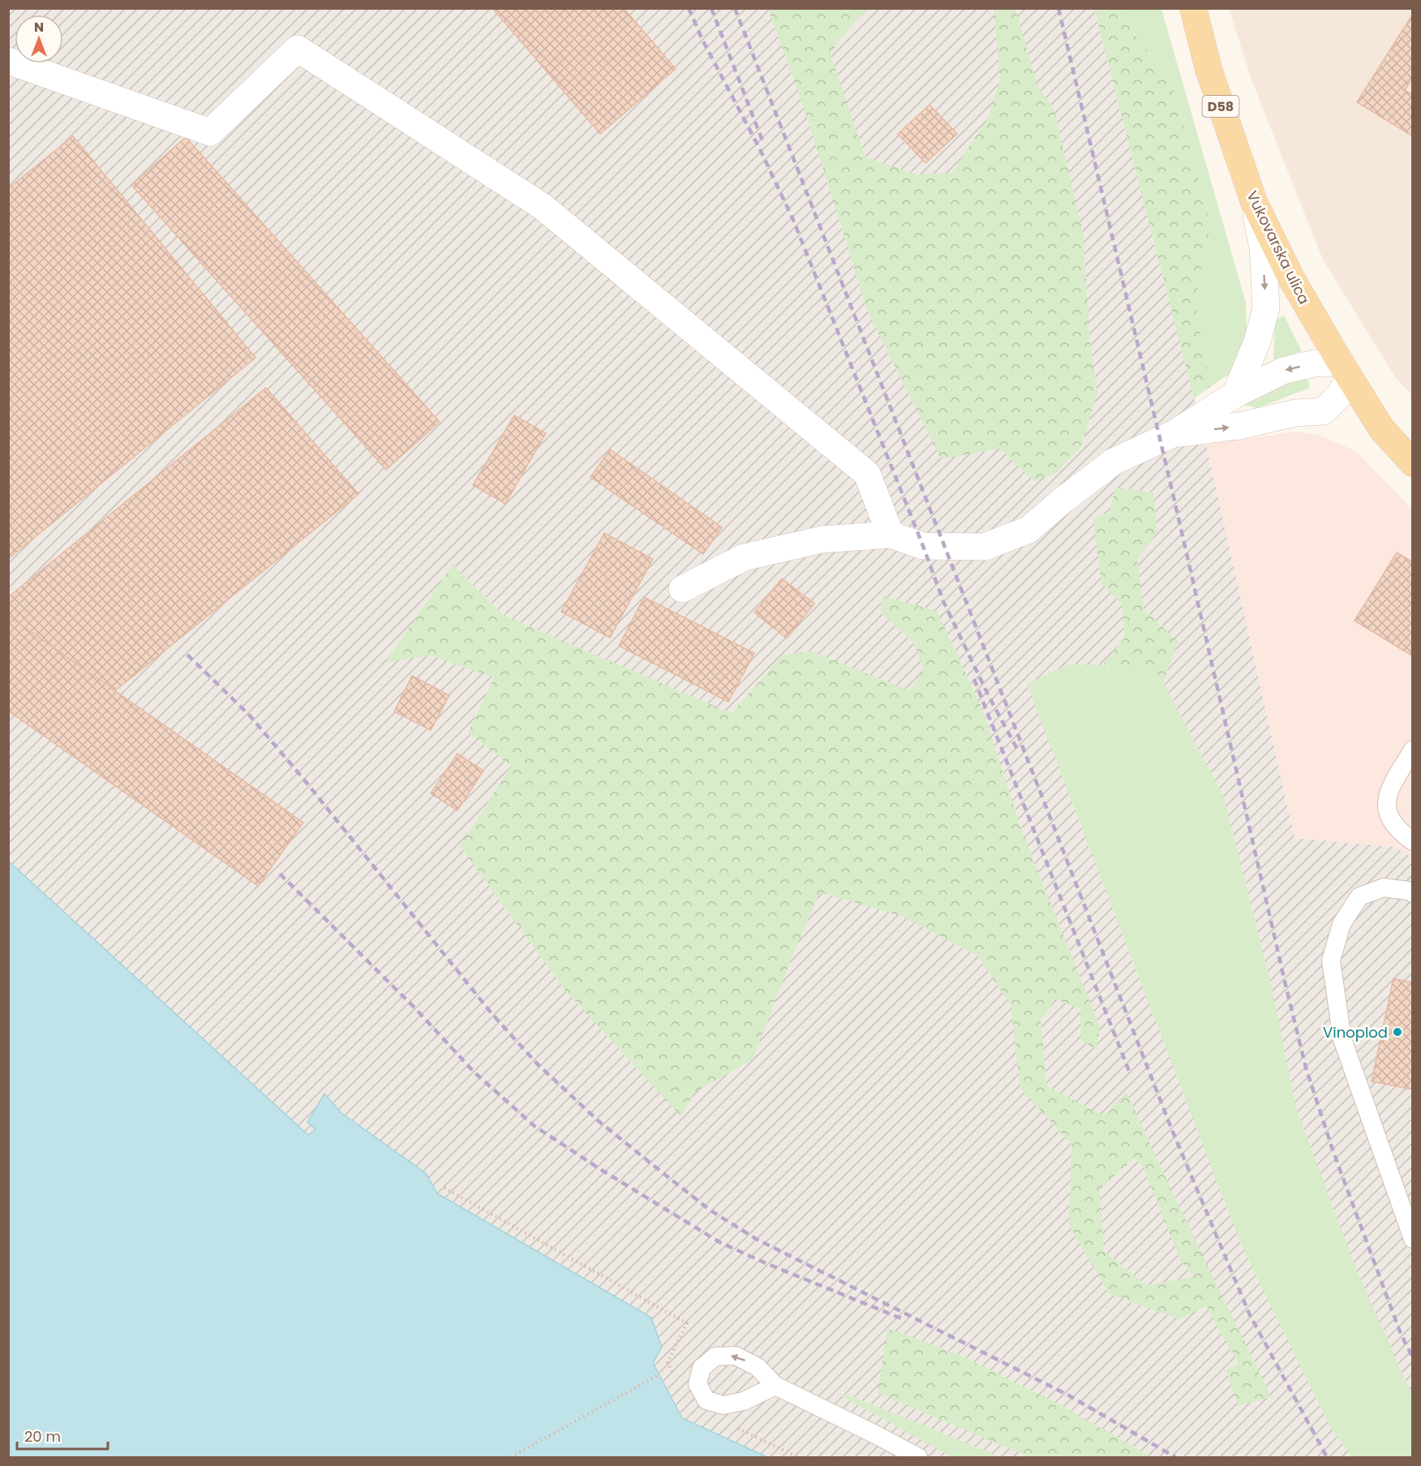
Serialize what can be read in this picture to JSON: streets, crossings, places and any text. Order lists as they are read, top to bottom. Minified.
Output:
{"streets":{"main road":["D58","Vukovarska ulica"]},"places":["Vinoplod"],"scale_bar":"20 m","north":"top"}
